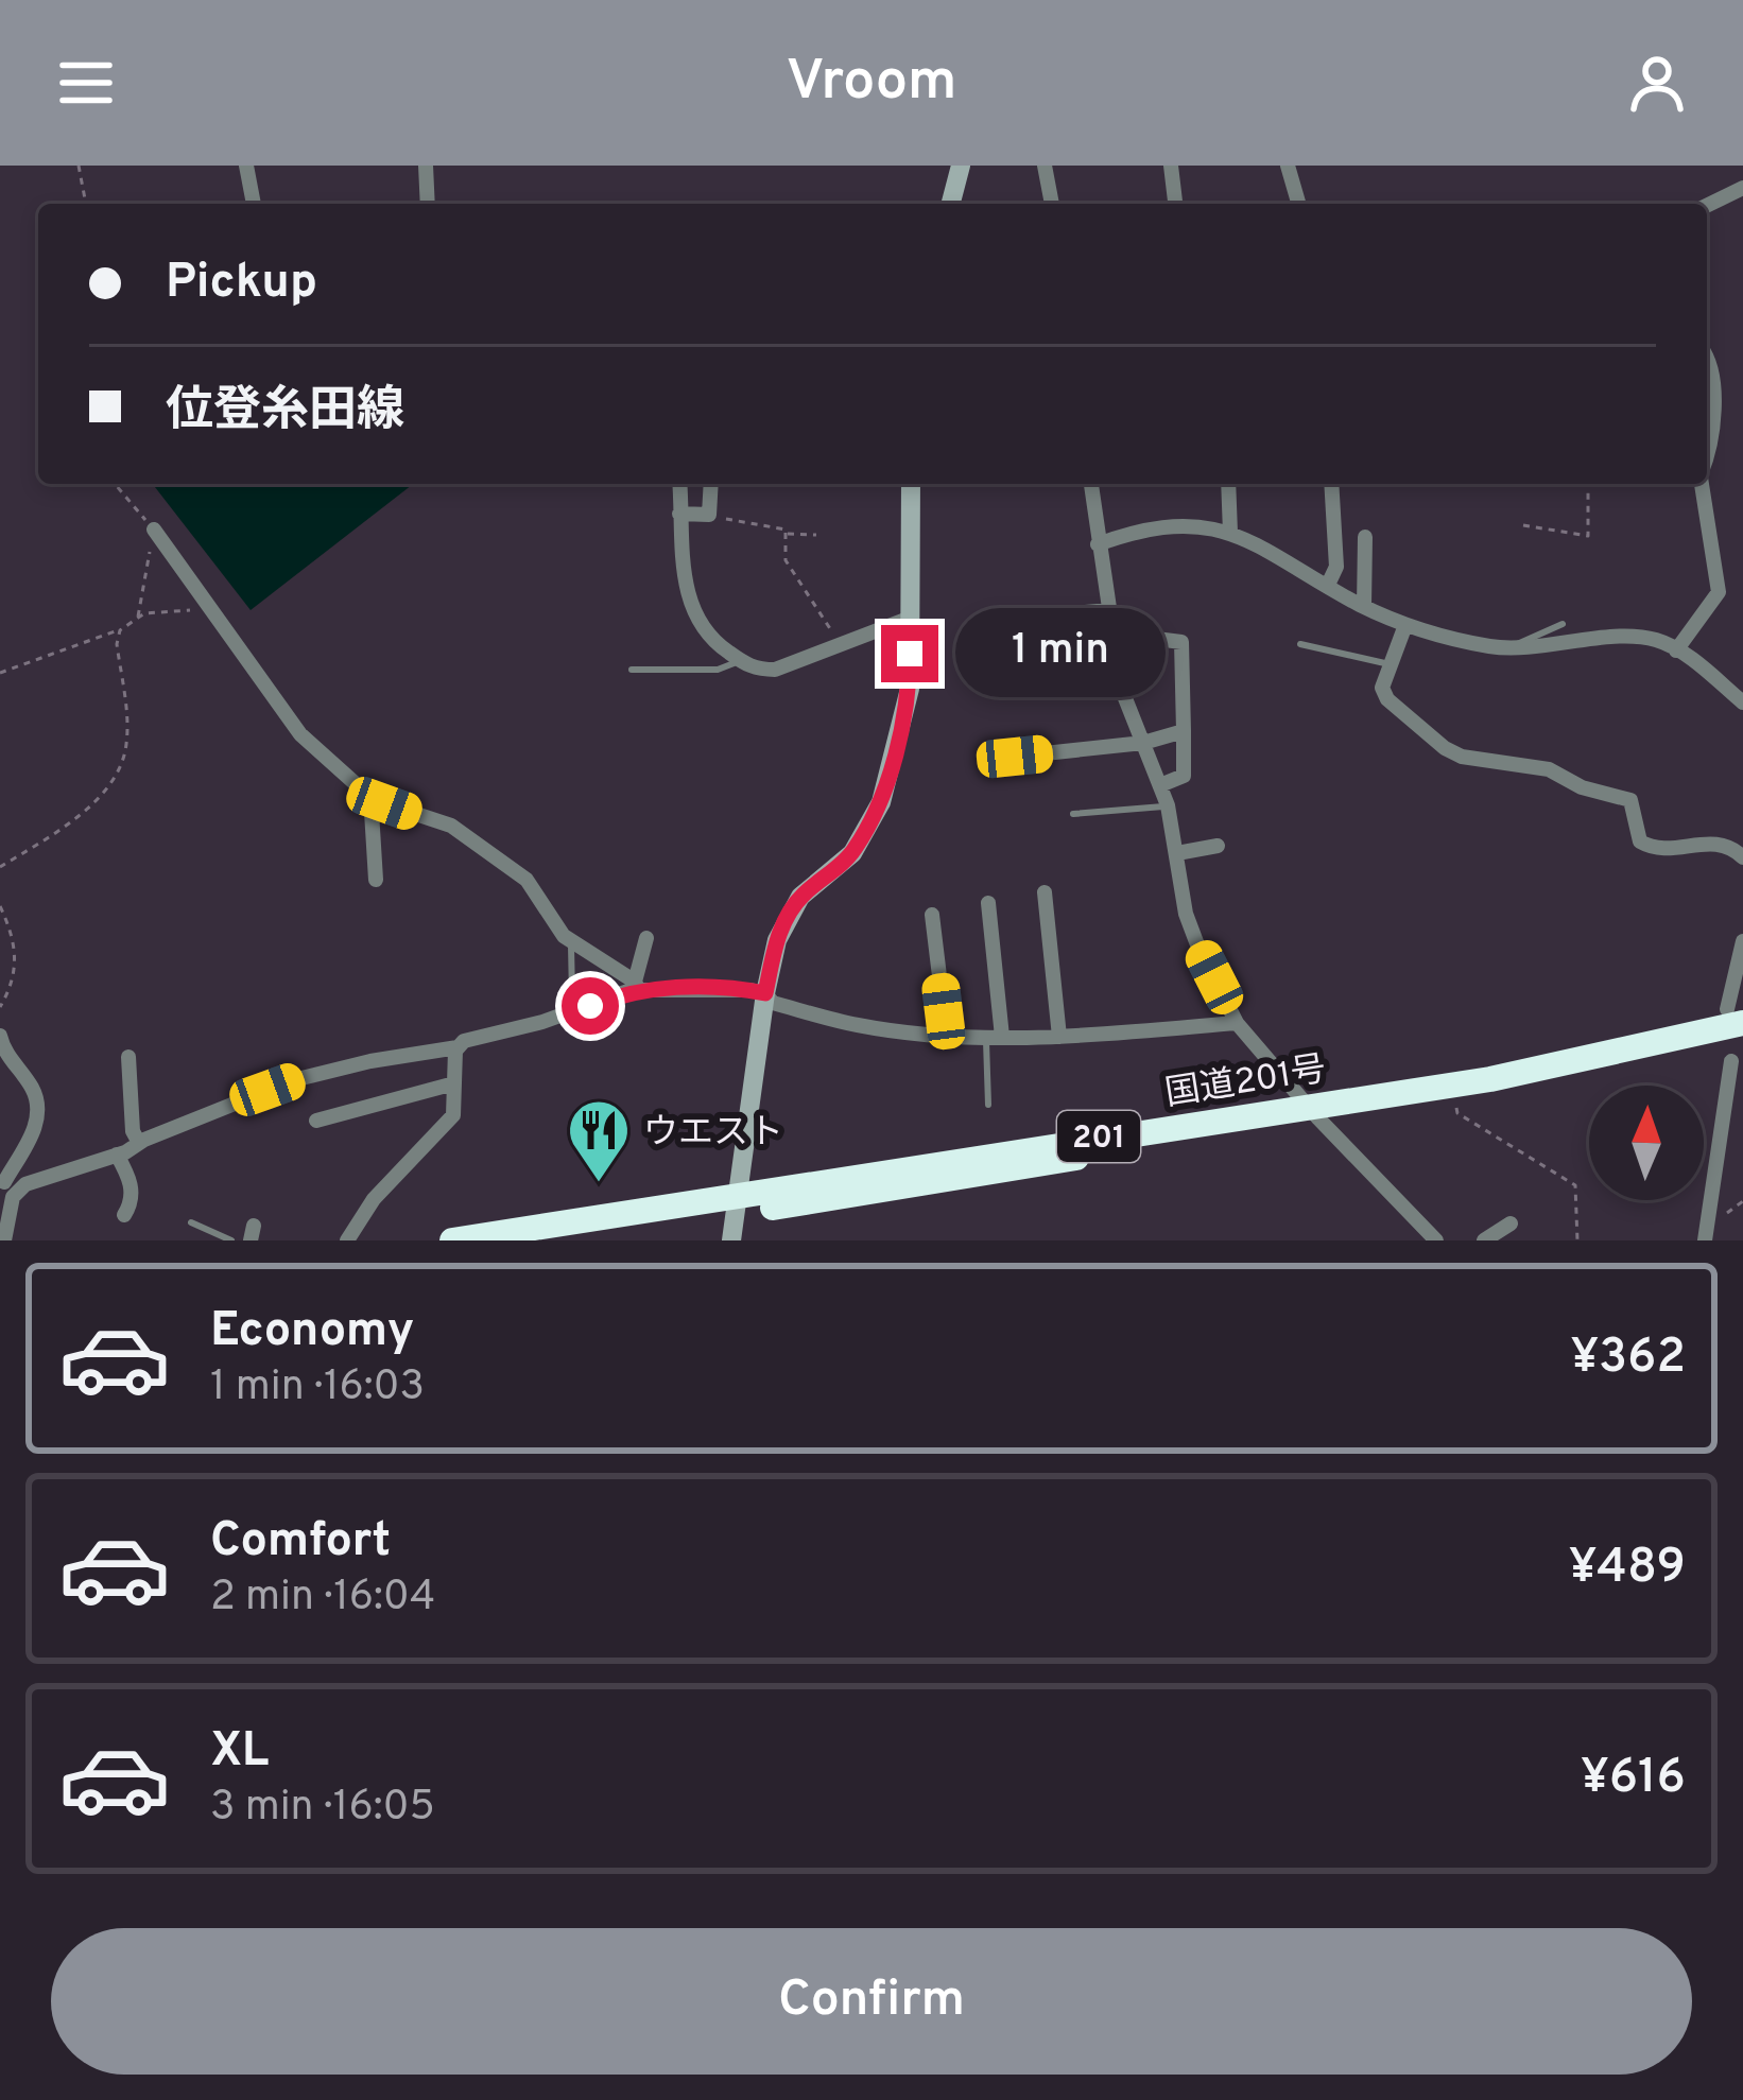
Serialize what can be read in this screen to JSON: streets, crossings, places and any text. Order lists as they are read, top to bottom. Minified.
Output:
{"streets":{"highway":["国道201号","201"]},"places":{"restaurant":["ウエスト"]},"north":"top","page":{"header":"Vroom","banner":["Pickup","位登糸田線"],"bubble":"1 min","list":[{"name":"Economy","note":"1 min · 16:03","value":"¥362"},{"name":"Comfort","note":"2 min · 16:04","value":"¥489"},{"name":"XL","note":"3 min · 16:05","value":"¥616"}],"buttons":"Confirm"}}
